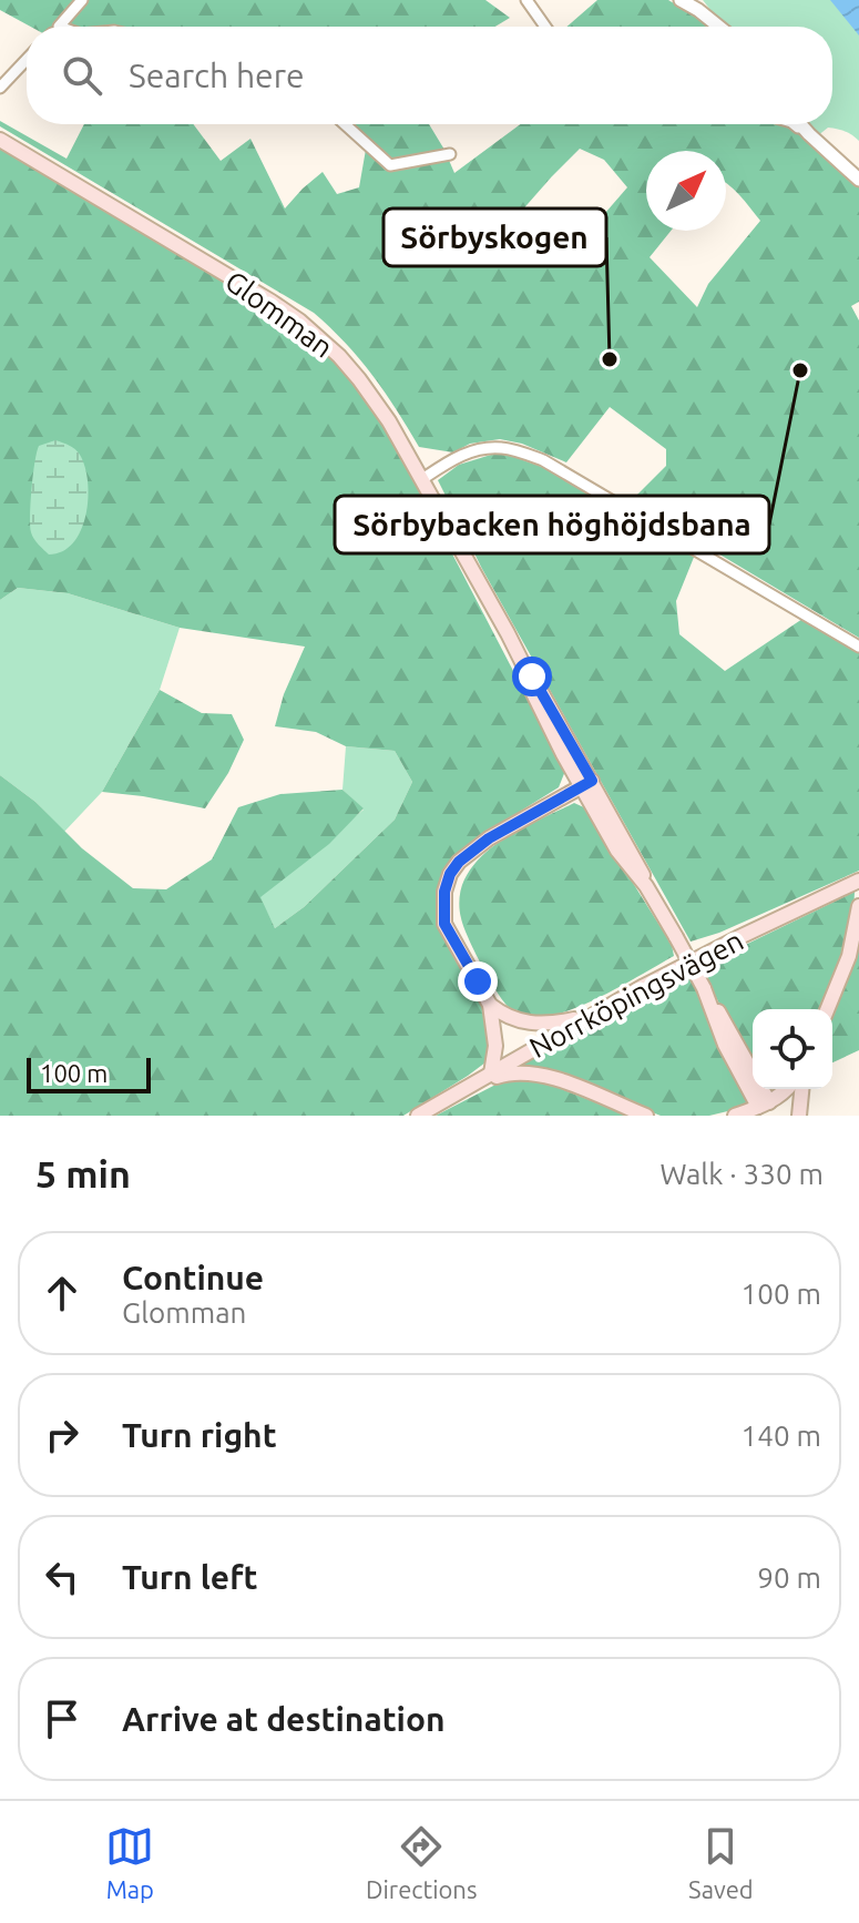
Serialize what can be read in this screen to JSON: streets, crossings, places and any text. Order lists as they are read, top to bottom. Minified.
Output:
{"streets":{"main road":["Glomman","Norrköpingsvägen"]},"places":["Sörbyskogen","Sörbybacken höghöjdsbana"],"scale_bar":"100 m","north":"top right","page":{"search":"Search here","scale":"100 m","heading":["5 min","Walk · 330 m"],"list":[["Continue","Glomman","100 m"],["Turn right","140 m"],["Turn left","90 m"],"Arrive at destination"],"nav":["Map","Directions","Saved"]}}
